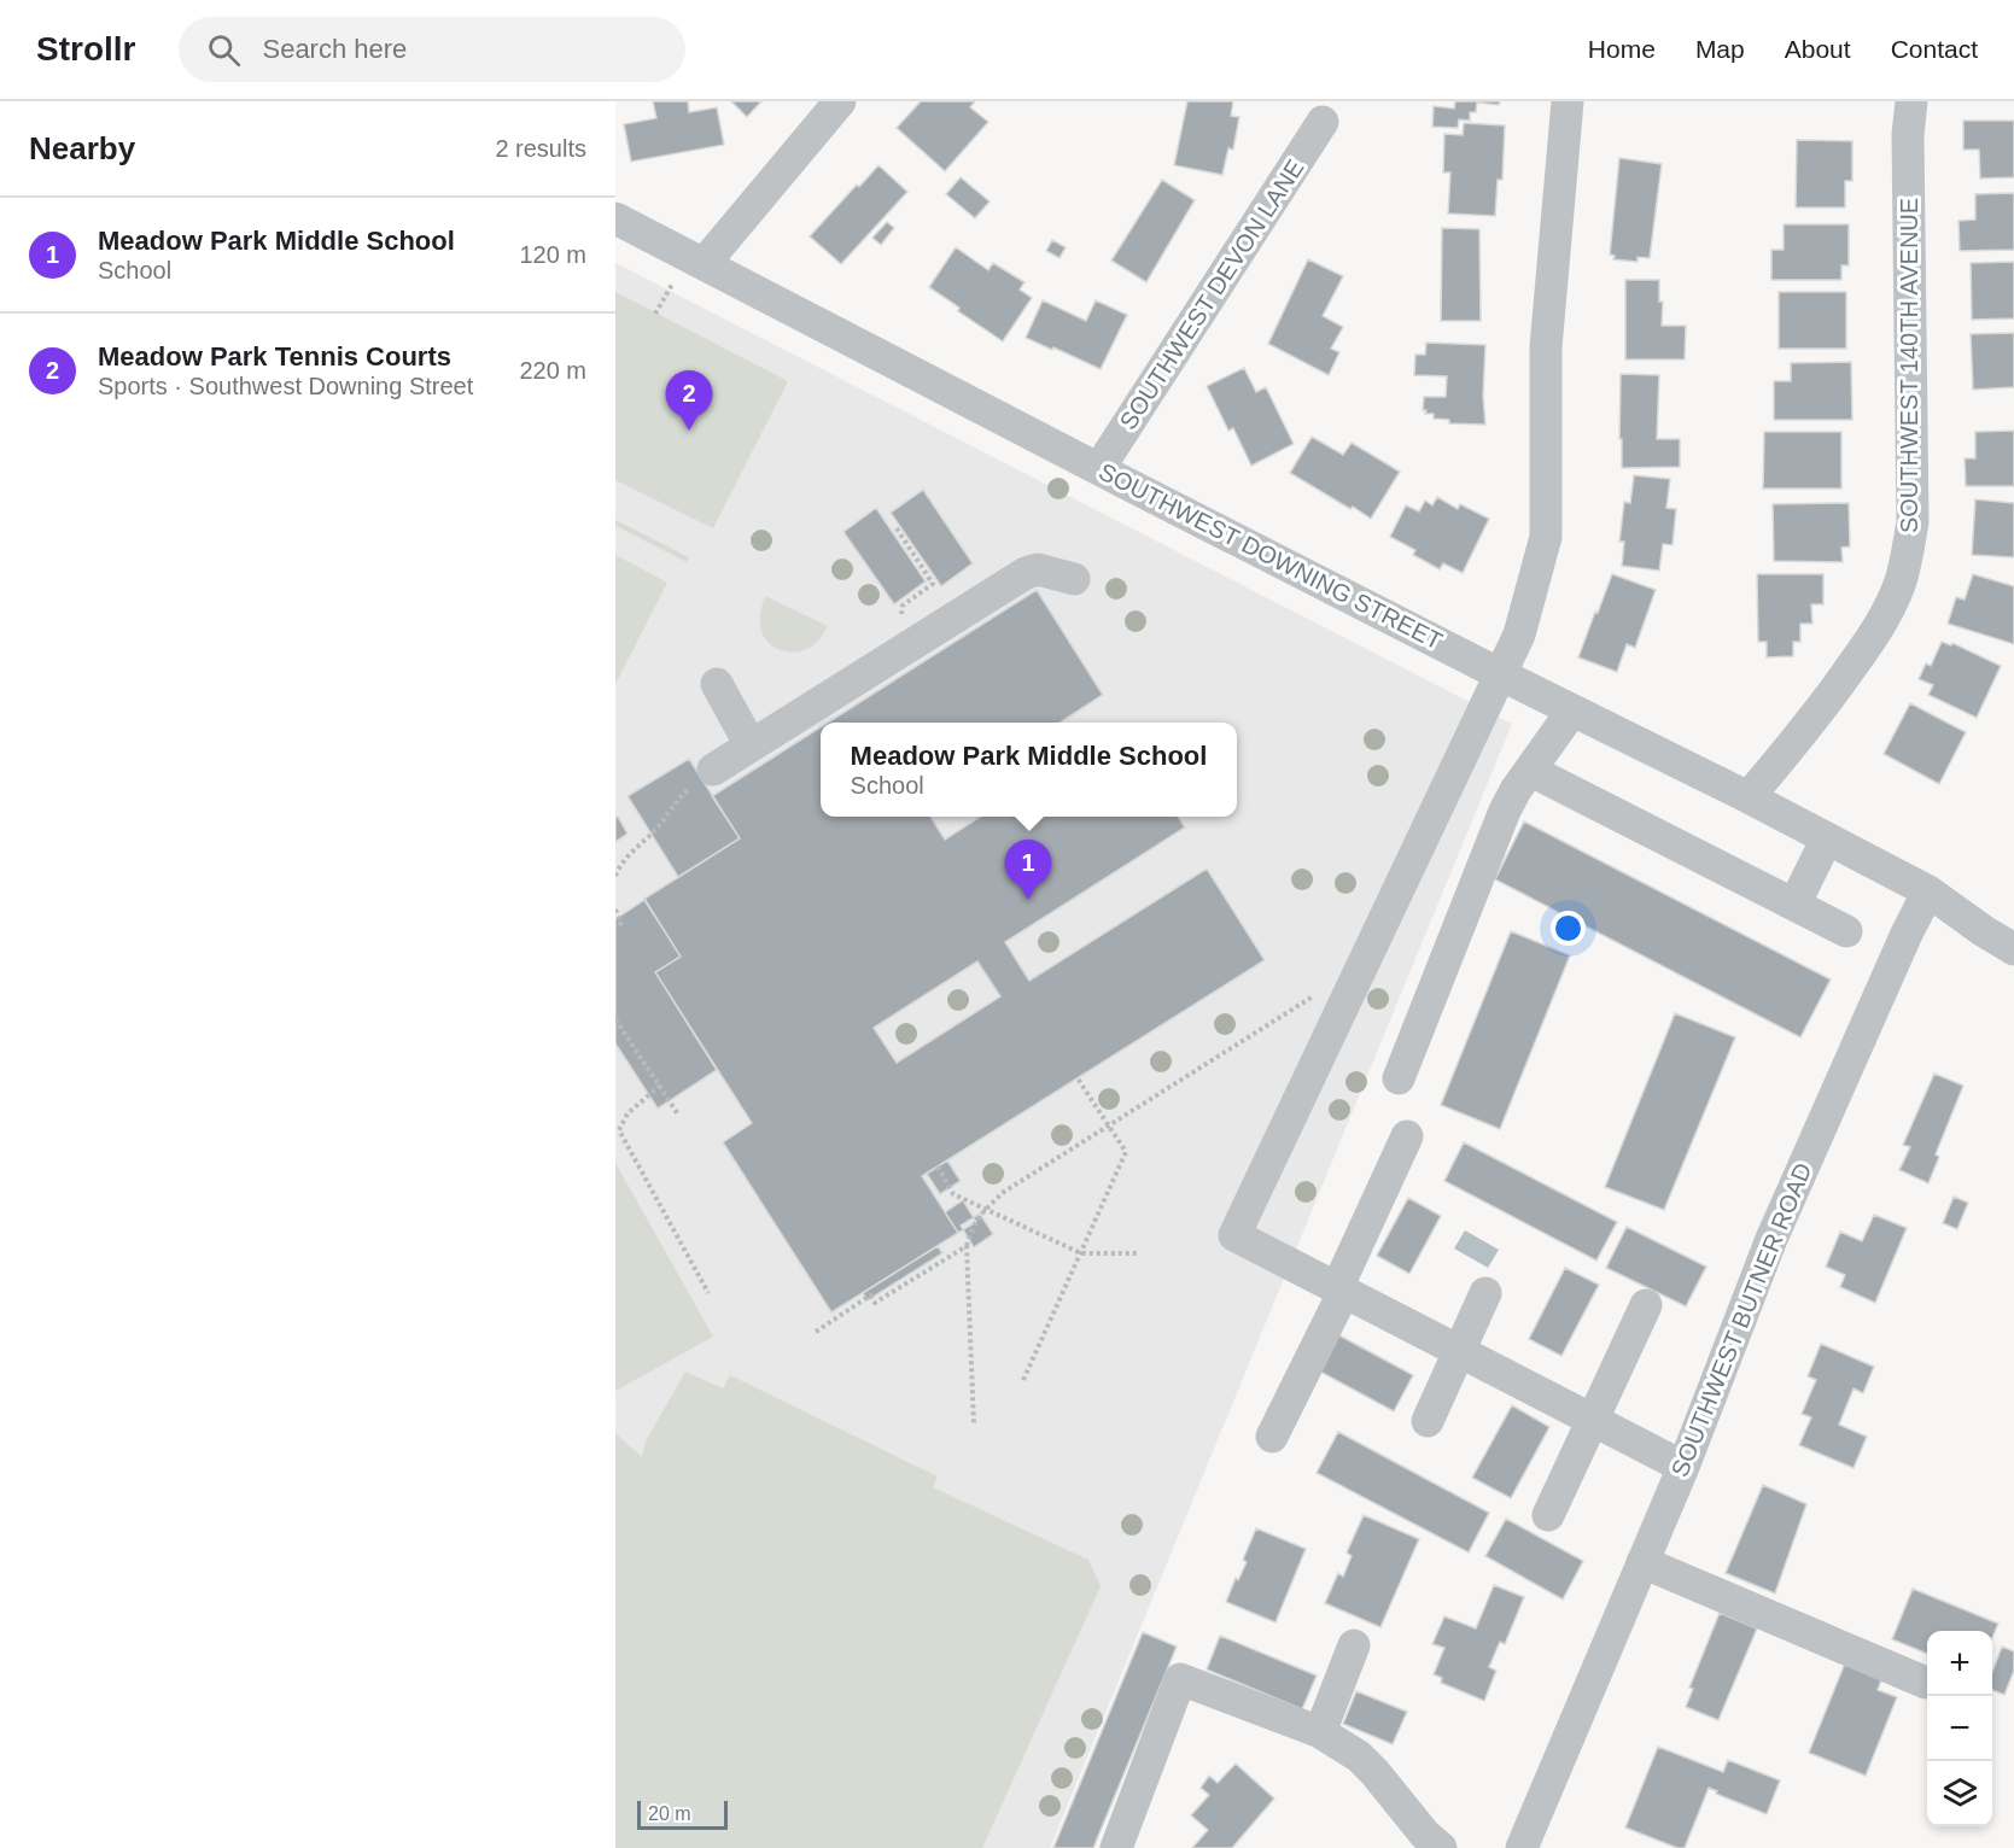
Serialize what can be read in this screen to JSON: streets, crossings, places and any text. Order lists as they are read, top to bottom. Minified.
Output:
{"streets":{"street":["SOUTHWEST DEVON LANE","SOUTHWEST 140TH AVENUE","SOUTHWEST DOWNING STREET","SOUTHWEST BUTNER ROAD"]},"crossings":[["SOUTHWEST DEVON LANE","SOUTHWEST DOWNING STREET"],["SOUTHWEST 140TH AVENUE","SOUTHWEST DOWNING STREET"],["SOUTHWEST DOWNING STREET","SOUTHWEST BUTNER ROAD"]],"scale_bar":"20 m","page":{"header":"Strollr","search":"Search here","nav":["Home","Map","About","Contact"],"heading":["Nearby","2 results"],"list":[{"mark":"1","name":"Meadow Park Middle School","note":"School","value":"120 m"},{"mark":"2","name":"Meadow Park Tennis Courts","note":"Sports · Southwest Downing Street","value":"220 m"}],"pins":["2","1"],"popup":["Meadow Park Middle School","School"],"map_buttons":["+","−"],"scale":"20 m"}}
